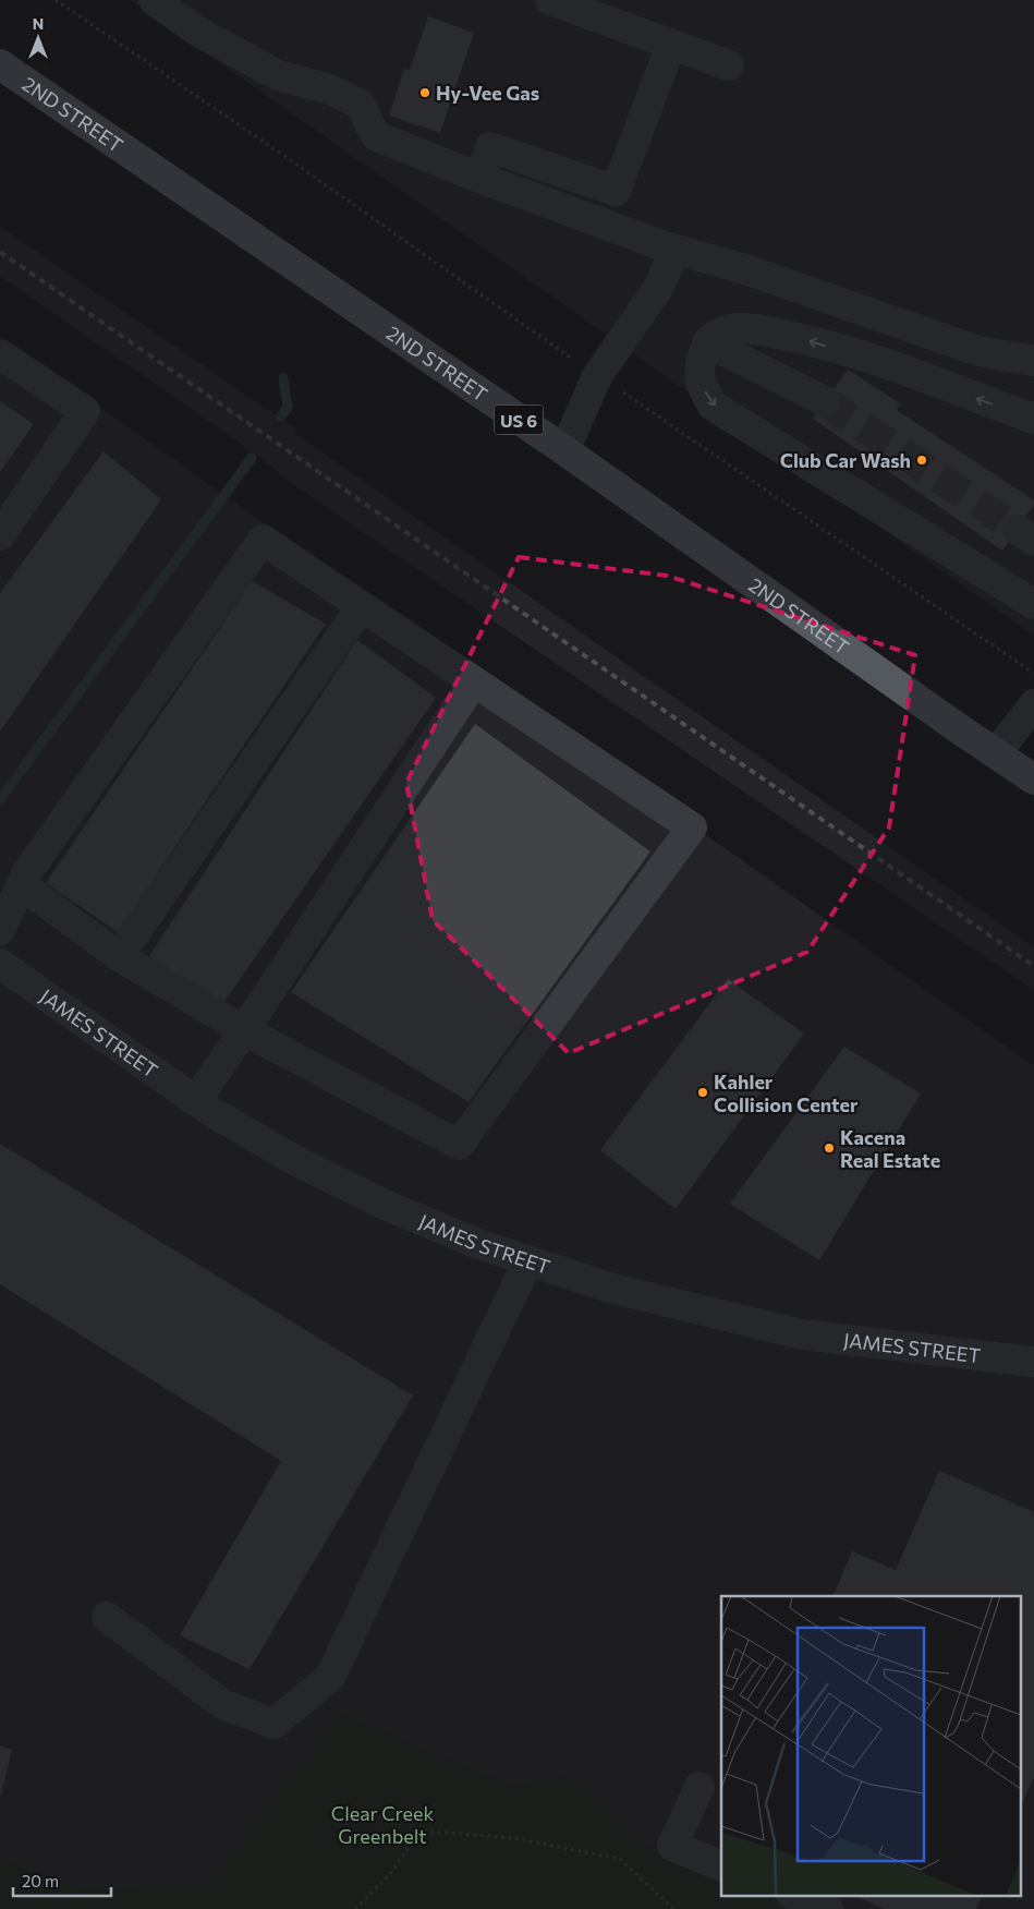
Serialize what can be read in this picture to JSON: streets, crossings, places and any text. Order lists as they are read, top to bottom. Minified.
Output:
{"streets":{"main road":["2ND STREET","US 6"],"street":["JAMES STREET"]},"parks":["Clear Creek Greenbelt"],"places":["Hy-Vee Gas","Club Car Wash","Kahler Collision Center","Kacena Real Estate"],"scale_bar":"20 m","north":"top"}
